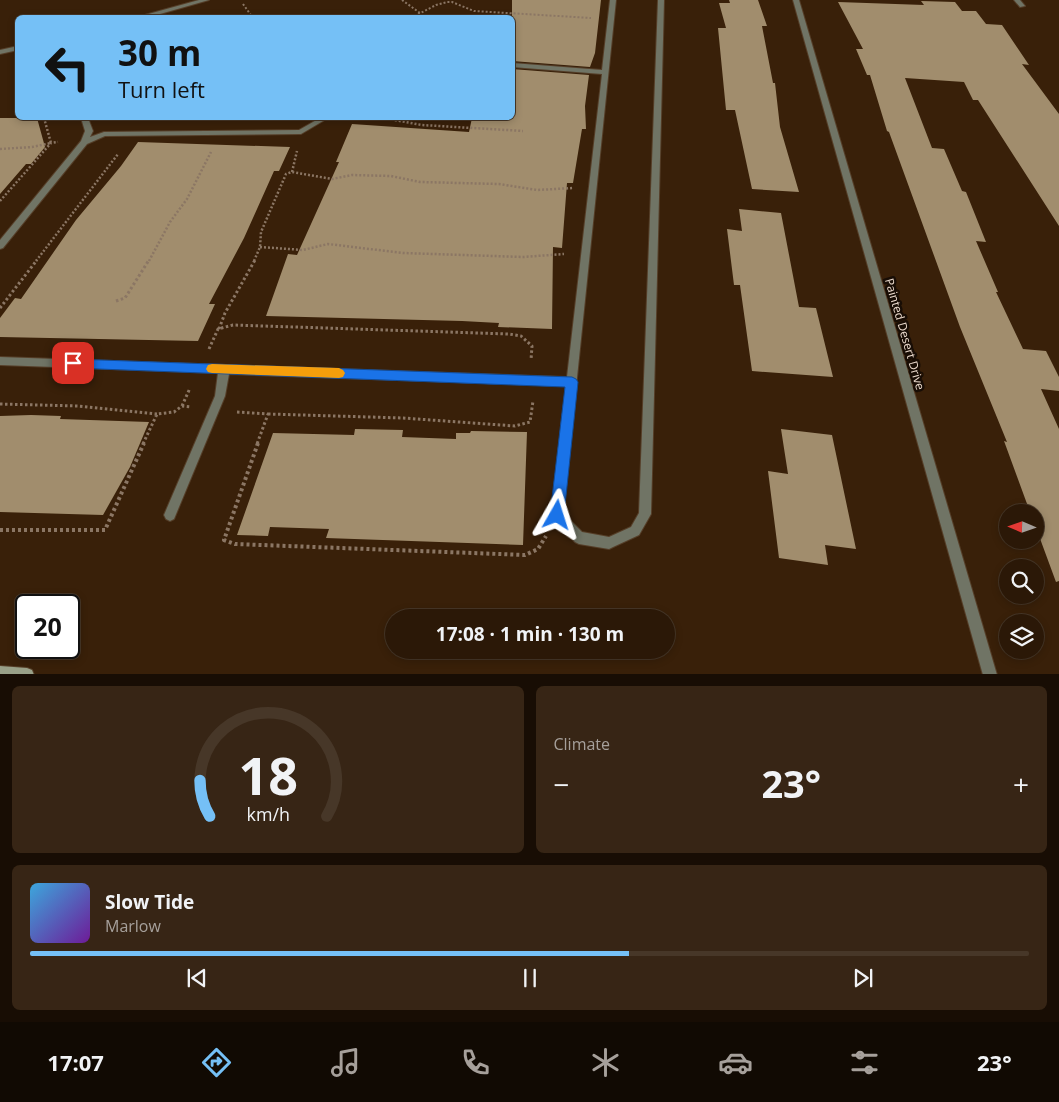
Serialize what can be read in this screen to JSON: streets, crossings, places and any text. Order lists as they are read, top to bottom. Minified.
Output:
{"streets":{"street":["Painted Desert Drive"]},"north":"left","page":{"turn":["30 m","Turn left"],"limit":"20","trip":"17:08 · 1 min · 130 m","tile":"Climate","heat":["−","23°","+"],"song":["Slow Tide","Marlow"],"tabs":["17:07","23°"],"gauge":["18","km/h"]}}
